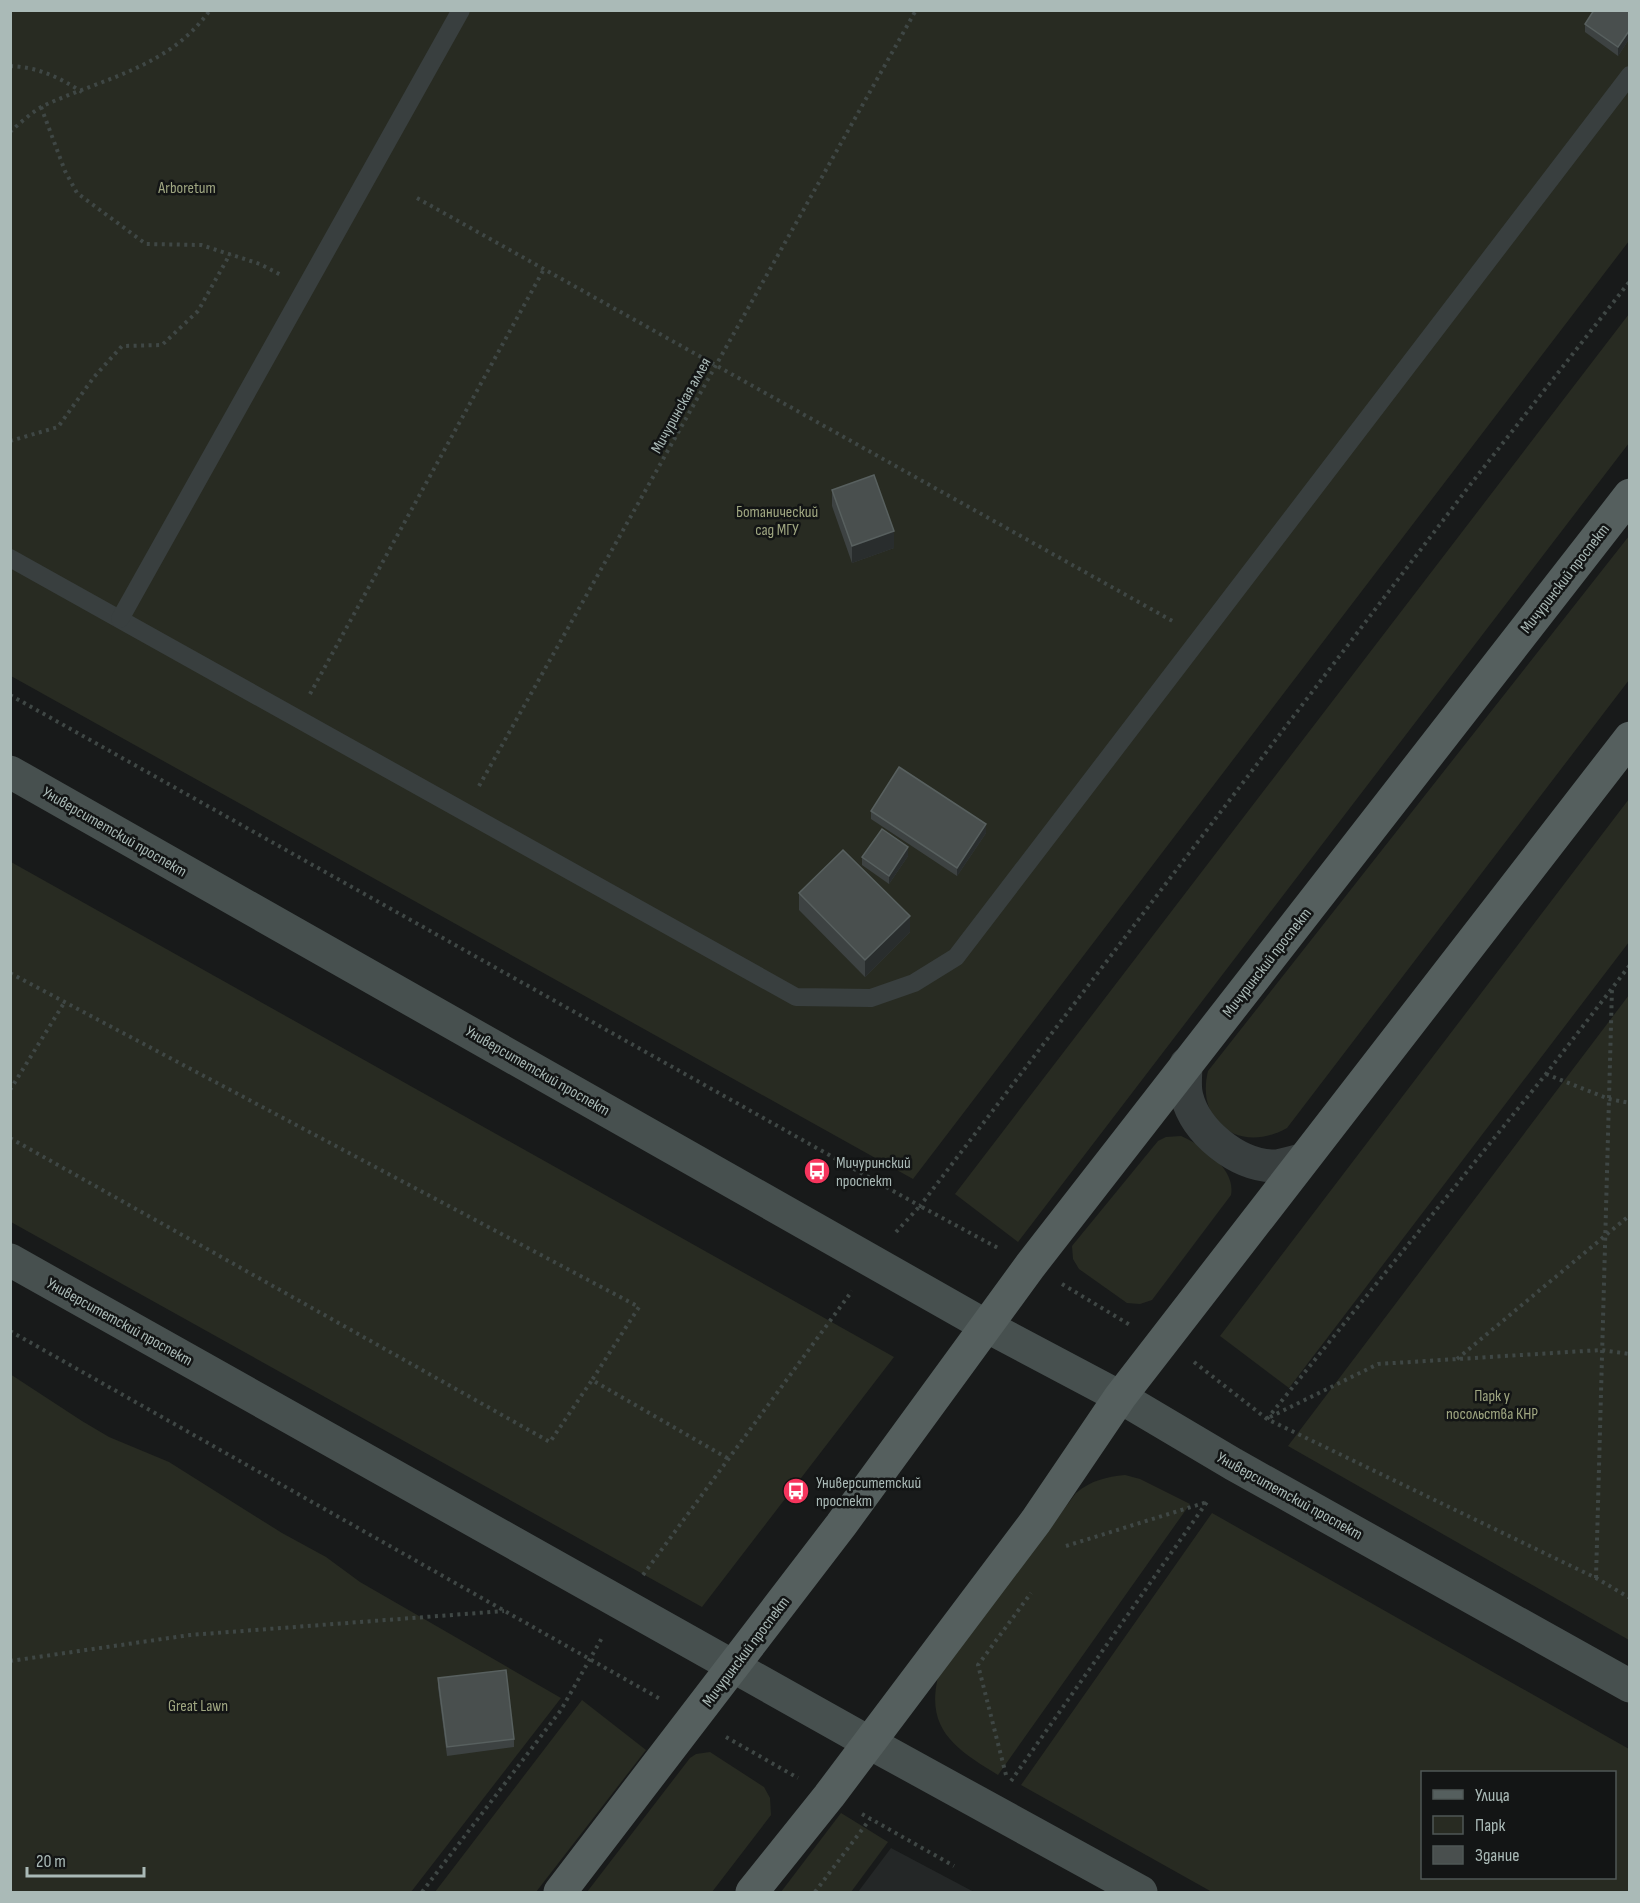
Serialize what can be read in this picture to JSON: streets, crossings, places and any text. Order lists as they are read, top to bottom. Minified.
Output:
{"streets":{"main road":["Мичуринский проспект","Университетский проспект"],"path":["Мичуринская аллея"]},"crossings":[["Мичуринский проспект","Университетский проспект"]],"parks":["Arboretum","Ботанический сад МГУ","Парк у посольства КНР","Great Lawn"],"places":{"bus stop":["Мичуринский проспект","Университетский проспект"]},"legend":["Улица","Парк","Здание"],"scale_bar":"20 m"}
